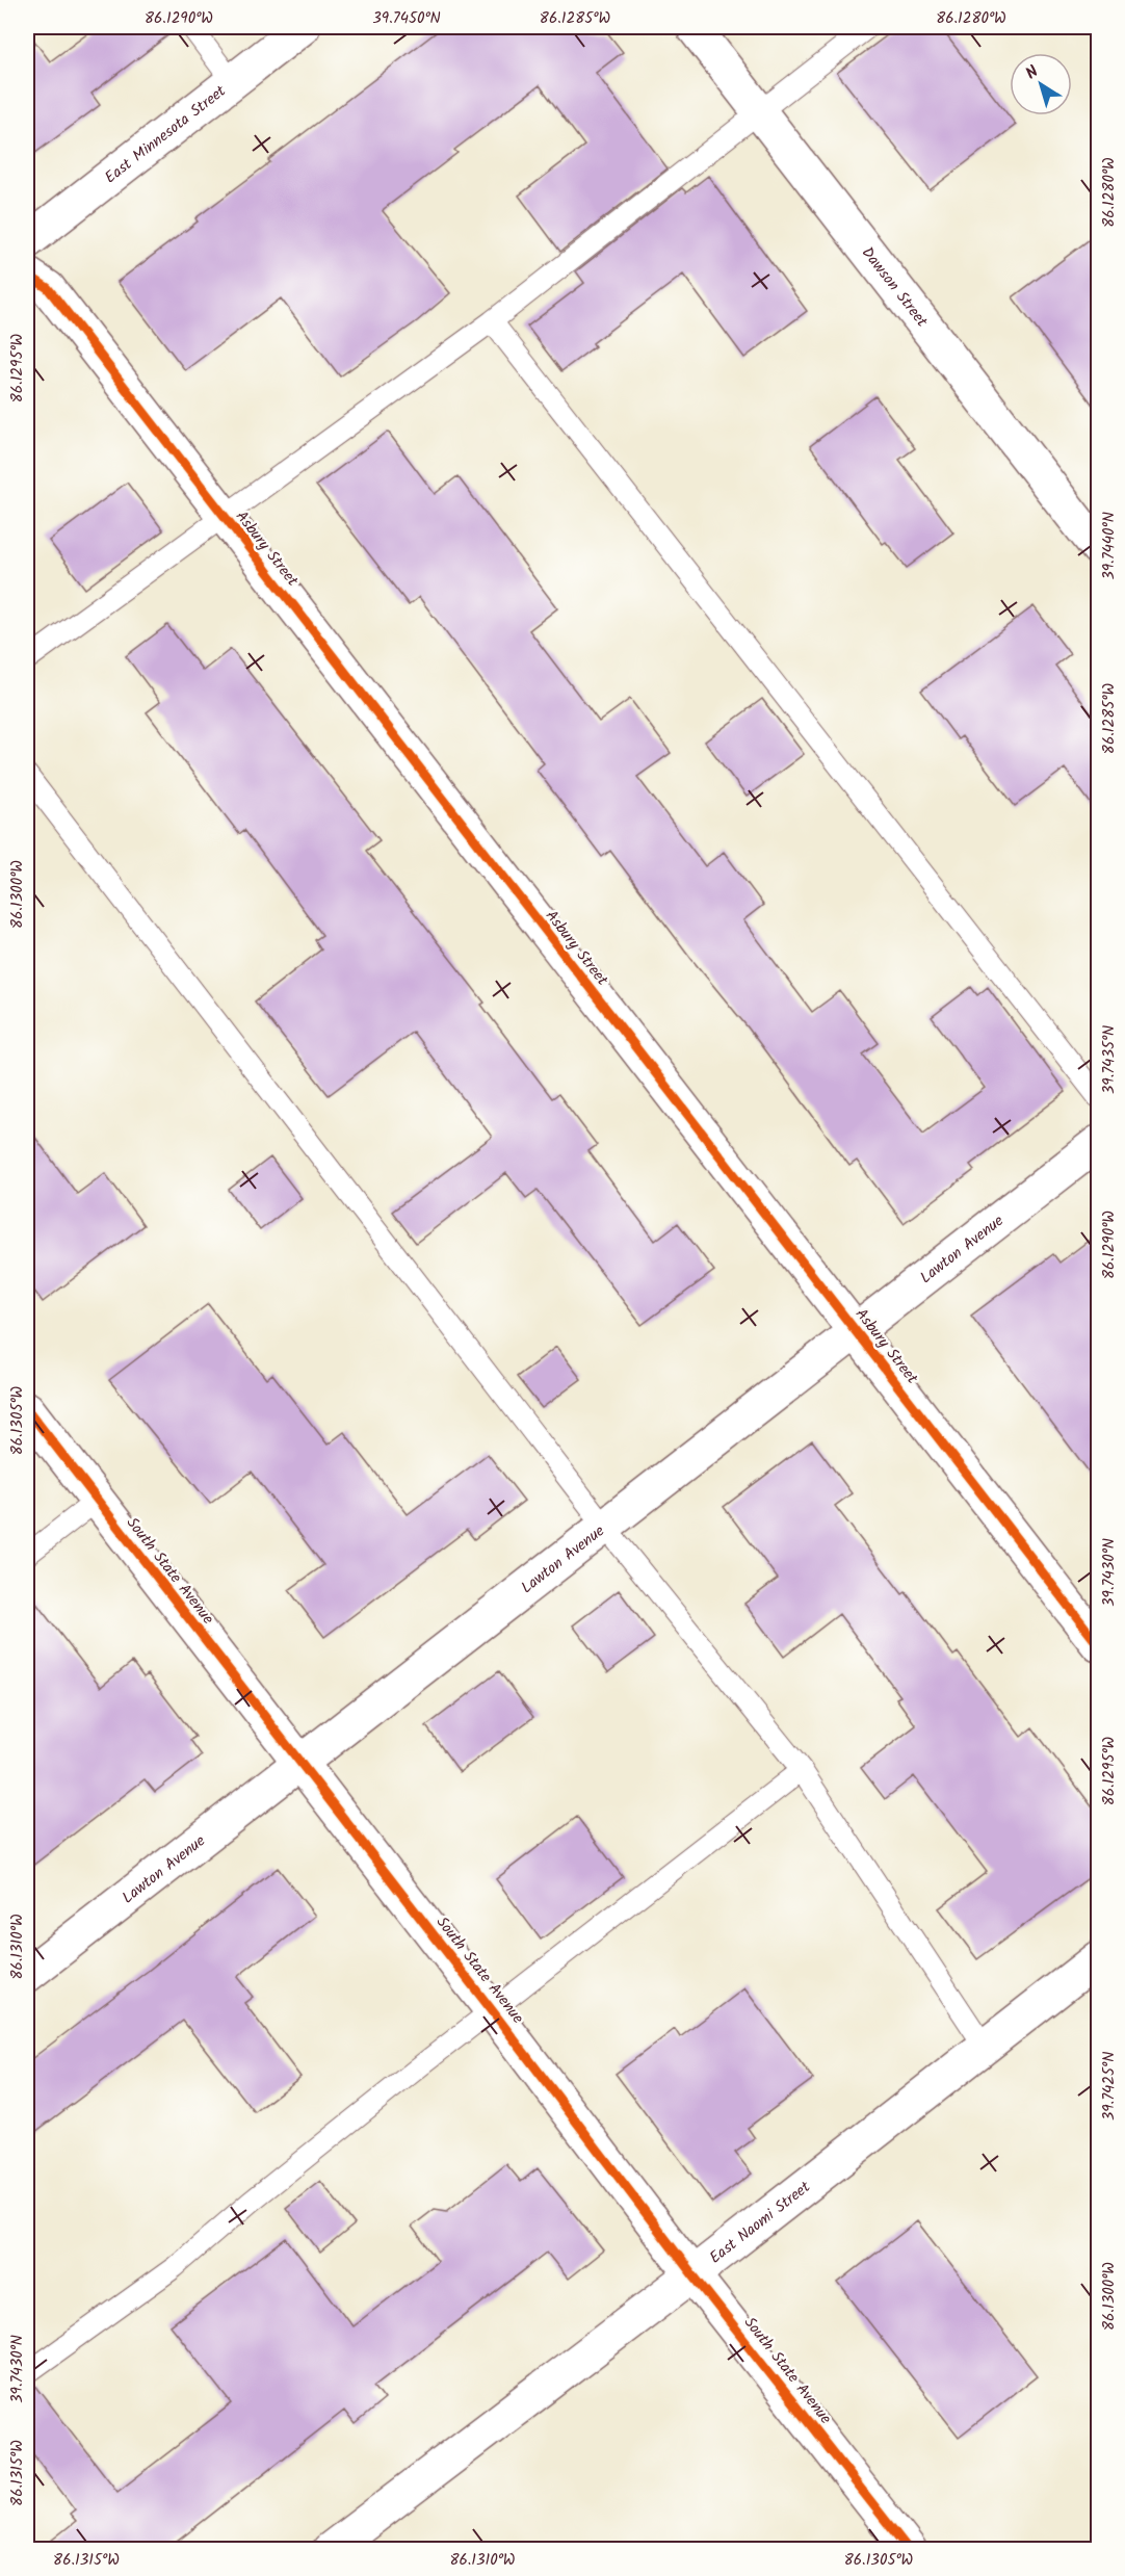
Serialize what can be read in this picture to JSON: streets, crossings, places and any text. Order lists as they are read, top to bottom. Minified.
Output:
{"streets":{"street":["East Minnesota Street","Dawson Street","Asbury Street","Lawton Avenue","South State Avenue","East Naomi Street"]},"crossings":[["Asbury Street","Lawton Avenue"],["Lawton Avenue","South State Avenue"],["South State Avenue","East Naomi Street"]],"north":"top left","coordinates":["86.1290°W","39.7450°N","86.1285°W","86.1280°W","86.1295°W","39.7440°N","86.1300°W","39.7435°N","86.1305°W","39.7430°N","86.1310°W","39.7425°N","86.1315°W"]}
